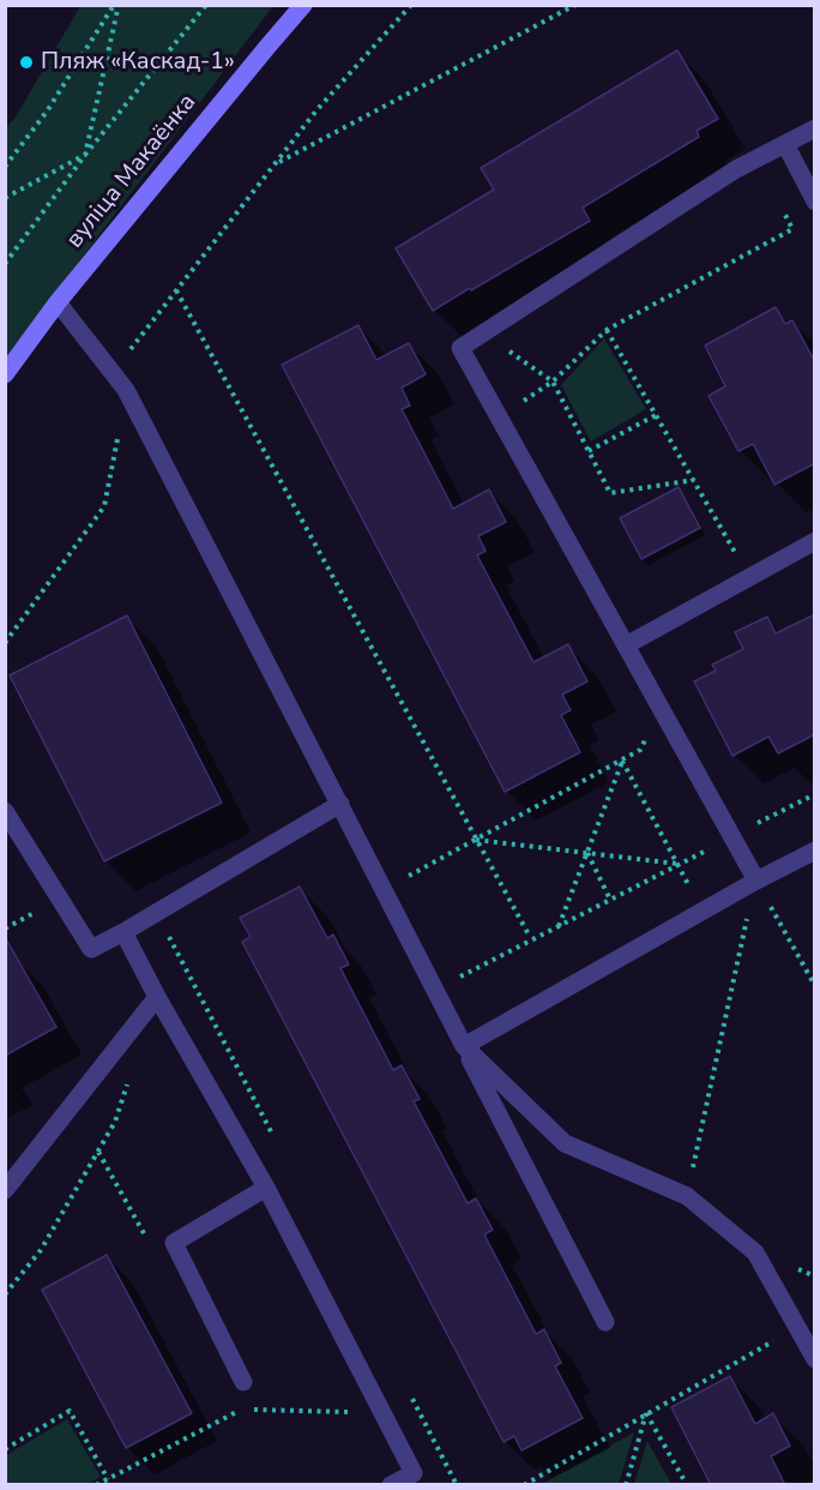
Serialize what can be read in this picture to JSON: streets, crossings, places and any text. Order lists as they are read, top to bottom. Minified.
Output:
{"streets":{"street":["вуліца Макаёнка"]},"places":["Пляж «Каскад-1»"]}
